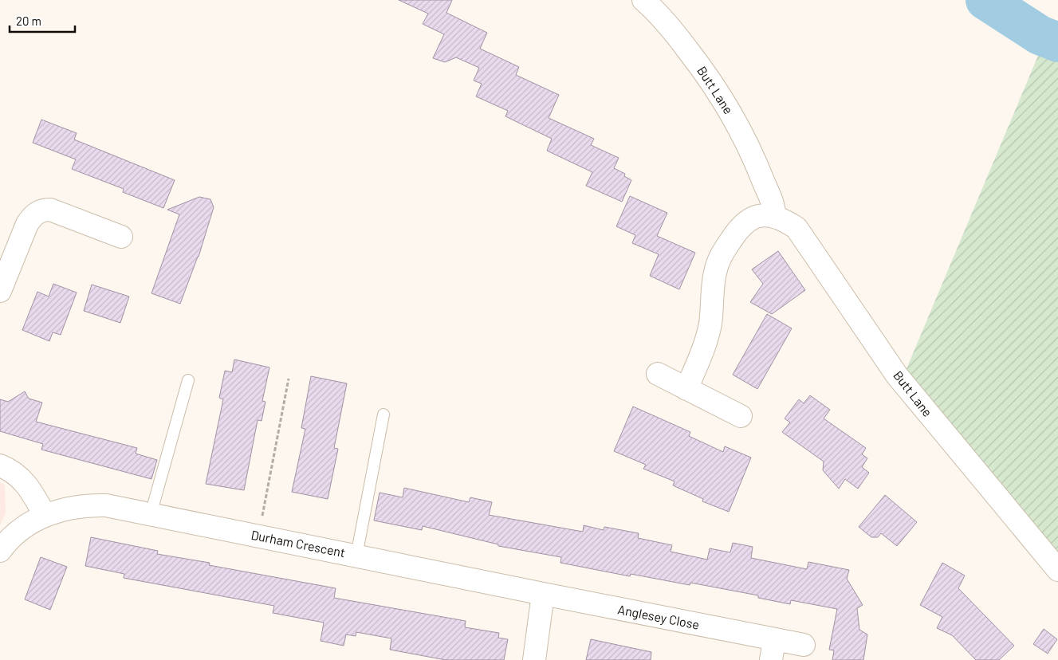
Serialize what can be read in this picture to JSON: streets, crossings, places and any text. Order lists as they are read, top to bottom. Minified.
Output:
{"streets":{"street":["Butt Lane","Durham Crescent","Anglesey Close"]},"crossings":[["Durham Crescent","Anglesey Close"]],"scale_bar":"20 m"}
